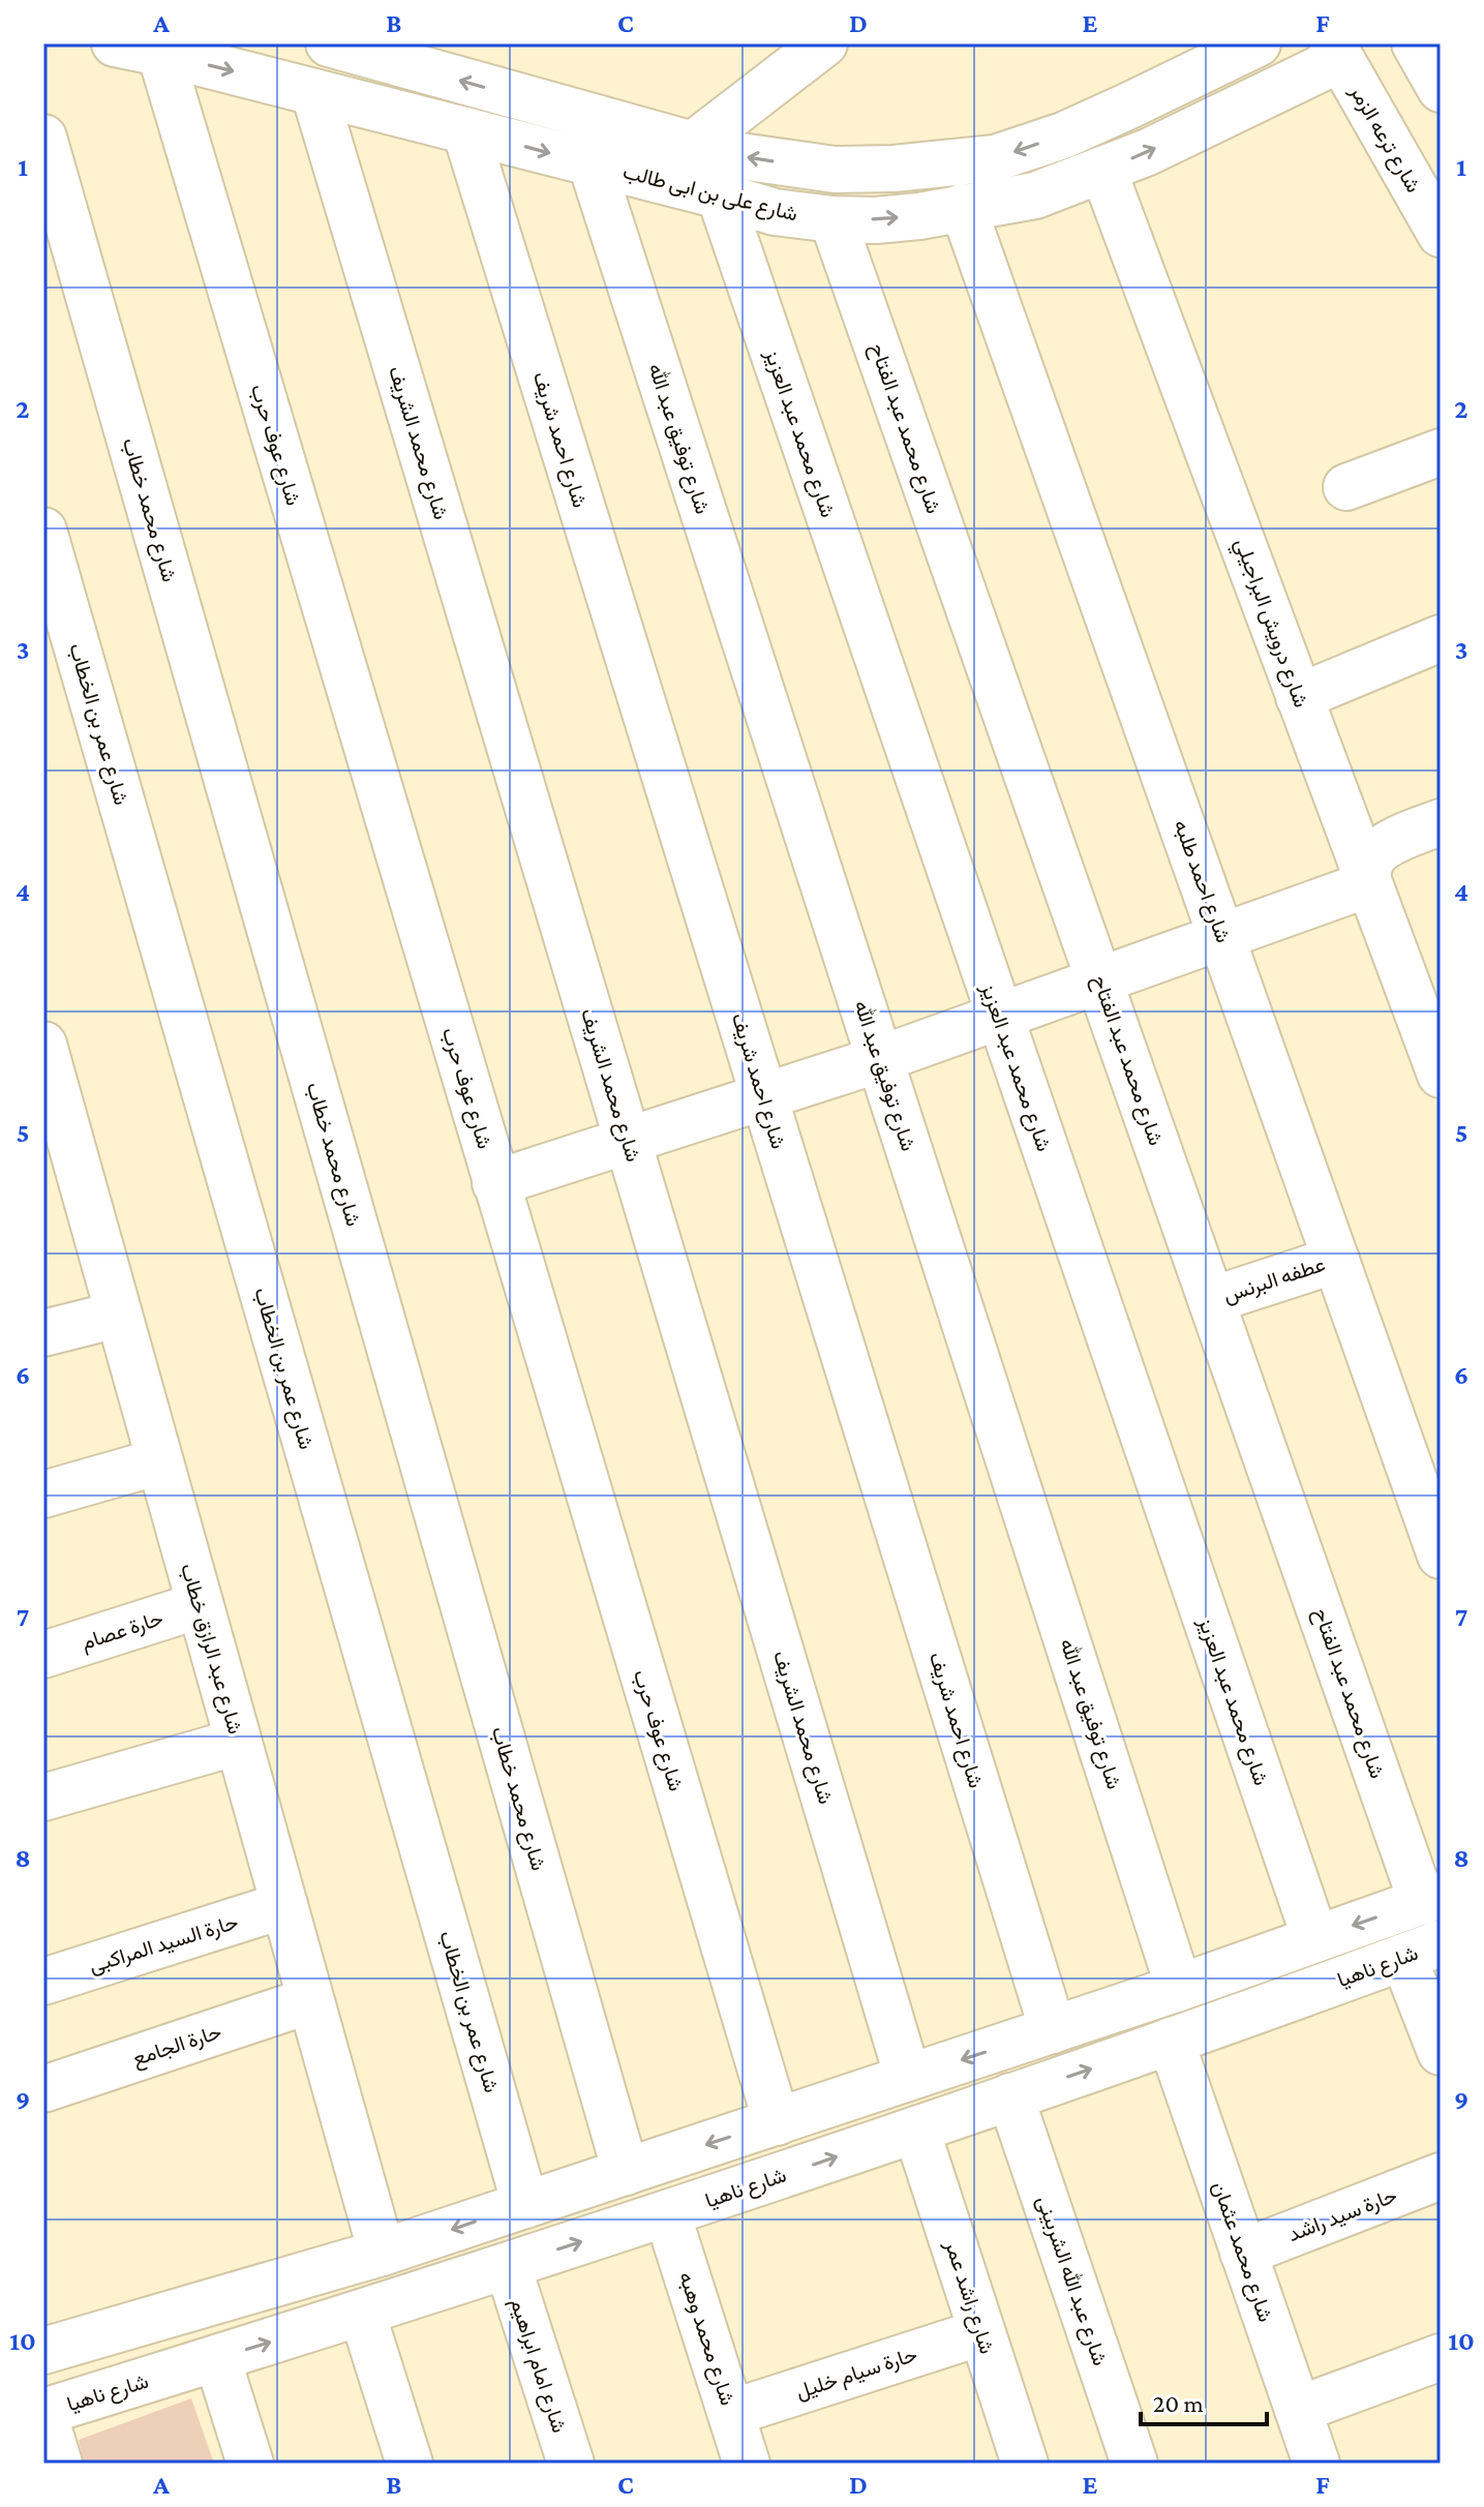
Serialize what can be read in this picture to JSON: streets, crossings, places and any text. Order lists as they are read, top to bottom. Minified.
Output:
{"streets":{"street":["شارع ترعه الزمر","شارع على بن ابى طالب","شارع محمد عبد الفتاح","شارع محمد عبد العزيز","شارع توفيق عبد الله","شارع احمد شريف","شارع محمد الشريف","شارع عوف حرب","شارع محمد خطاب","شارع درويش البراجيلي","شارع عمر بن الخطاب","شارع احمد طلبه","عطفه البرنس","حارة عصام","شارع عبد الرازق خطاب","حارة السيد المراكبى","شارع ناهيا","حارة الجامع","حارة سيد راشد","شارع محمد عثمان","شارع عبد الله الشربينى","شارع راشد عمر","شارع محمد وهبه","شارع امام ابراهيم","حارة سيام خليل"]},"crossings":[["شارع ترعه الزمر","شارع على بن ابى طالب"],["شارع على بن ابى طالب","شارع محمد عبد الفتاح"],["شارع على بن ابى طالب","شارع محمد عبد العزيز"],["شارع على بن ابى طالب","شارع توفيق عبد الله"],["شارع على بن ابى طالب","شارع احمد شريف"],["شارع على بن ابى طالب","شارع محمد الشريف"],["شارع على بن ابى طالب","شارع عوف حرب"],["شارع على بن ابى طالب","شارع درويش البراجيلي"],["شارع على بن ابى طالب","شارع احمد طلبه"],["شارع محمد عبد الفتاح","عطفه البرنس"],["شارع احمد طلبه","عطفه البرنس"],["حارة عصام","شارع عبد الرازق خطاب"],["شارع عبد الرازق خطاب","حارة السيد المراكبى"],["شارع عبد الرازق خطاب","حارة الجامع"],["شارع ناهيا","شارع محمد عثمان"],["شارع ناهيا","شارع عبد الله الشربينى"],["شارع ناهيا","شارع راشد عمر"],["شارع ناهيا","شارع محمد وهبه"],["شارع ناهيا","شارع امام ابراهيم"],["حارة سيد راشد","شارع محمد عثمان"],["شارع راشد عمر","حارة سيام خليل"],["شارع محمد وهبه","حارة سيام خليل"]],"scale_bar":"20 m","grid":{"columns":["A","B","C","D","E","F"],"rows":["1","2","3","4","5","6","7","8","9","10"]}}
